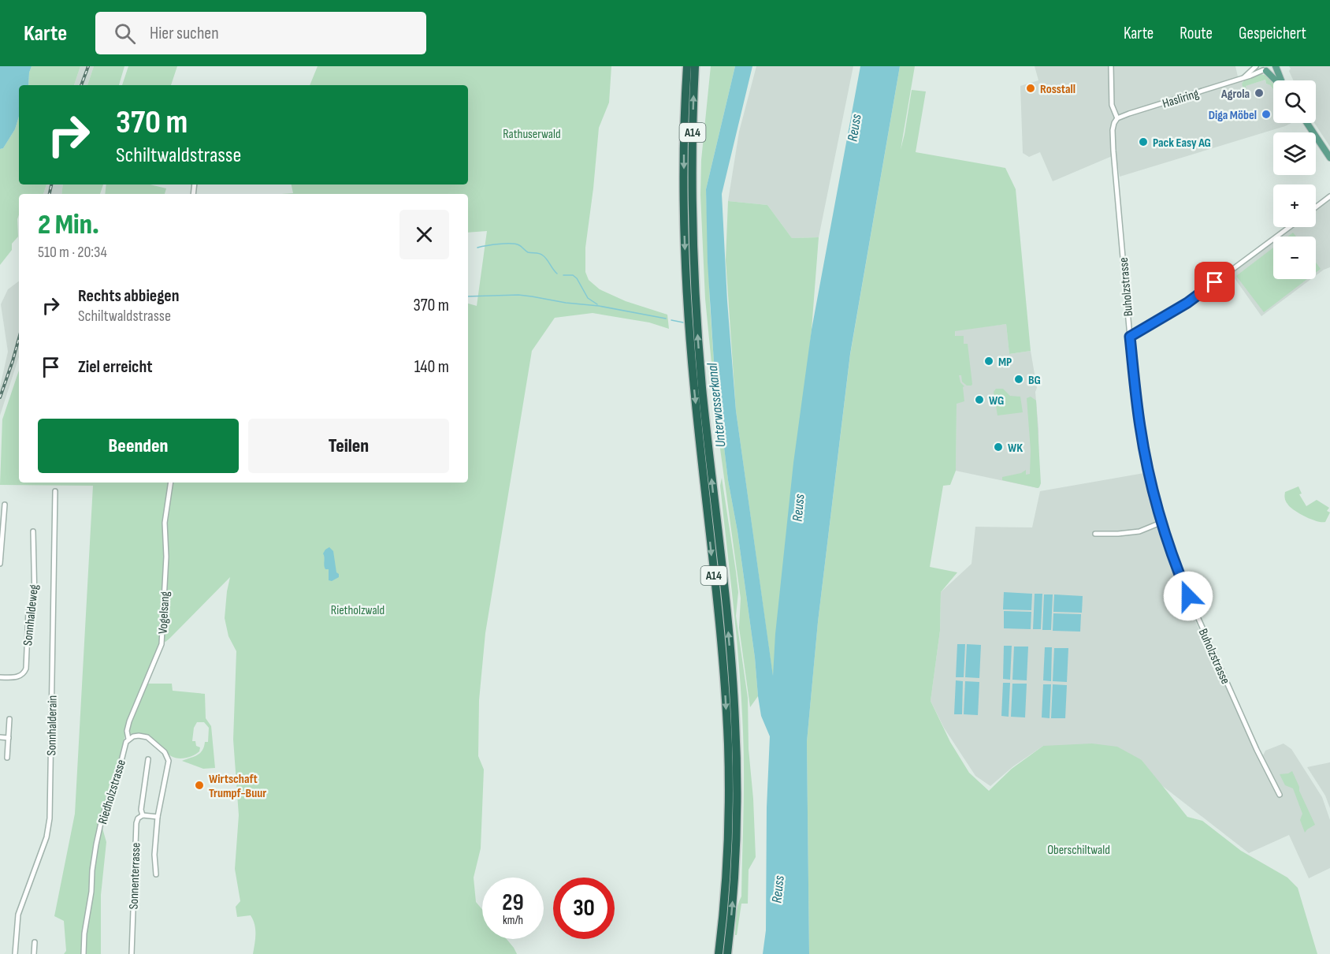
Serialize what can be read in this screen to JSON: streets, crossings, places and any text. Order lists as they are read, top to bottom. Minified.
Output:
{"streets":{"highway":["A14"],"street":["Hasliring","Buholzstrasse","Vogelsang","Sonnhaldeweg","Sonnhalderain","Riedholzstrasse","Sonnenterrasse"]},"crossings":[["Hasliring","Buholzstrasse"],["Vogelsang","Riedholzstrasse"]],"water":["Reuss","Unterwasserkanal"],"parks":["Rathuserwald","Rietholzwald","Oberschiltwald"],"places":["Rosstall","Agrola","Diga Möbel","Pack Easy AG","MP","BG","WG","WK","Wirtschaft Trumpf-Buur"],"page":{"header":"Karte","search":"Hier suchen","nav":["Karte","Route","Gespeichert"],"map_buttons":["+","−"],"turn":["370 m","Schiltwaldstrasse"],"heading":["2 Min.","510 m · 20:34"],"list":[{"name":"Rechts abbiegen","note":"Schiltwaldstrasse","value":"370 m"},{"name":"Ziel erreicht","value":"140 m"}],"buttons":["Beenden","Teilen"],"speed":"29 km/h","limit":"30"}}
